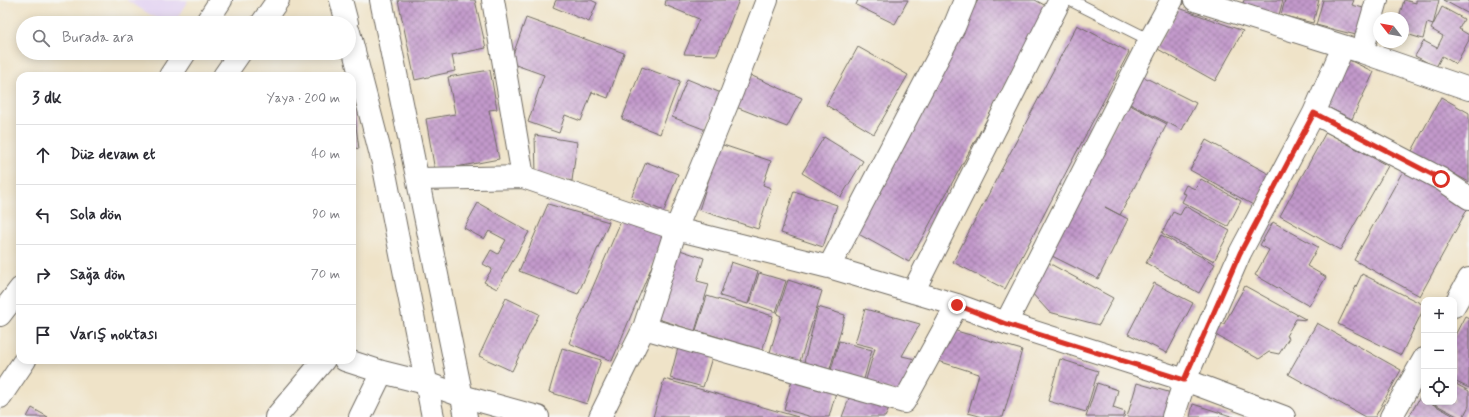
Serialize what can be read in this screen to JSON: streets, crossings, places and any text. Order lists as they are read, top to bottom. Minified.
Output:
{"north":"top left","page":{"search":"Burada ara","heading":["3 dk","Yaya · 200 m"],"list":[["Düz devam et","40 m"],["Sola dön","90 m"],["Sağa dön","70 m"],"Varış noktası"],"map_buttons":["+","−"]}}
